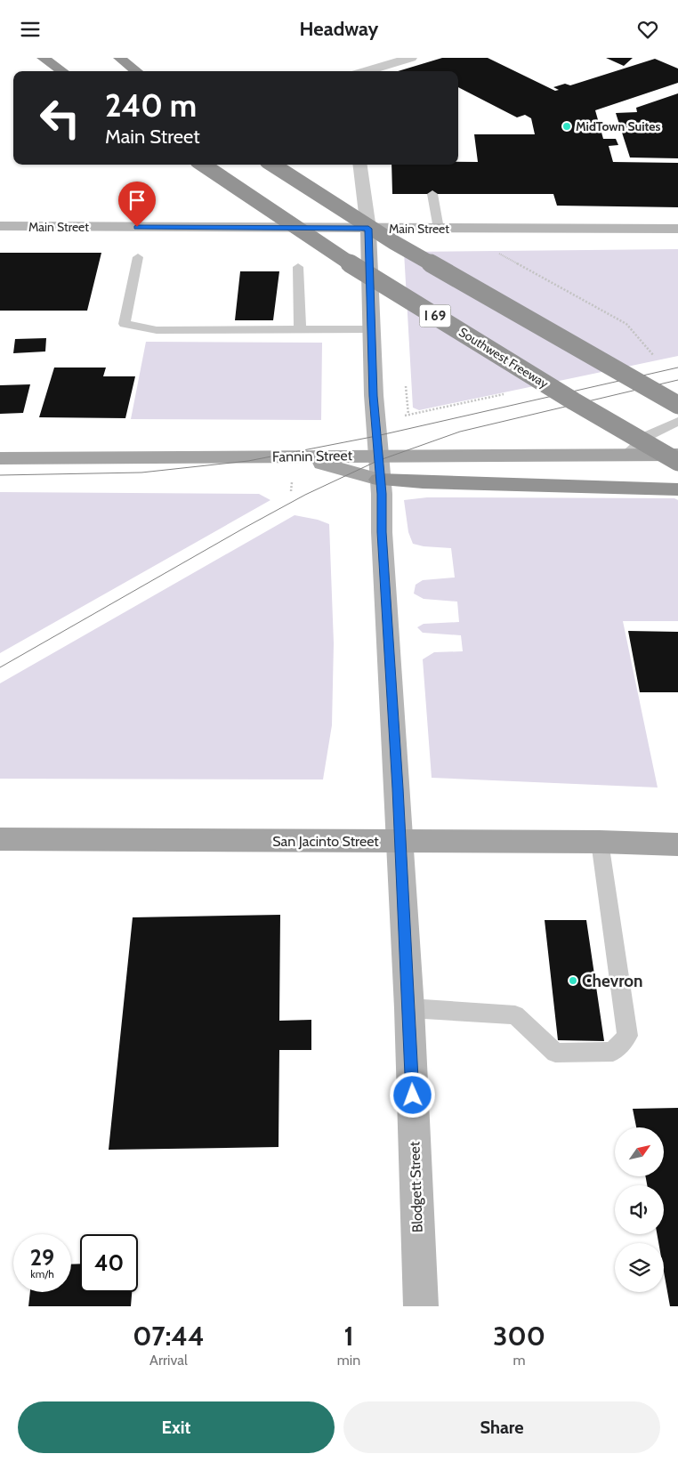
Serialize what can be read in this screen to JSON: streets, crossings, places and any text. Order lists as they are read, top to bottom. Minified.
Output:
{"streets":{"highway":["I 69","Southwest Freeway"],"main road":["Main Street","Fannin Street","San Jacinto Street","Blodgett Street"]},"crossings":[["Main Street","Blodgett Street"],["Fannin Street","Blodgett Street"],["San Jacinto Street","Blodgett Street"]],"places":["MidTown Suites","Chevron"],"north":"top right","page":{"header":"Headway","turn":["240 m","Main Street"],"speed":"29 km/h","limit":"40","eta":["07:44","Arrival","1","min","300","m"],"buttons":["Exit","Share"]}}
